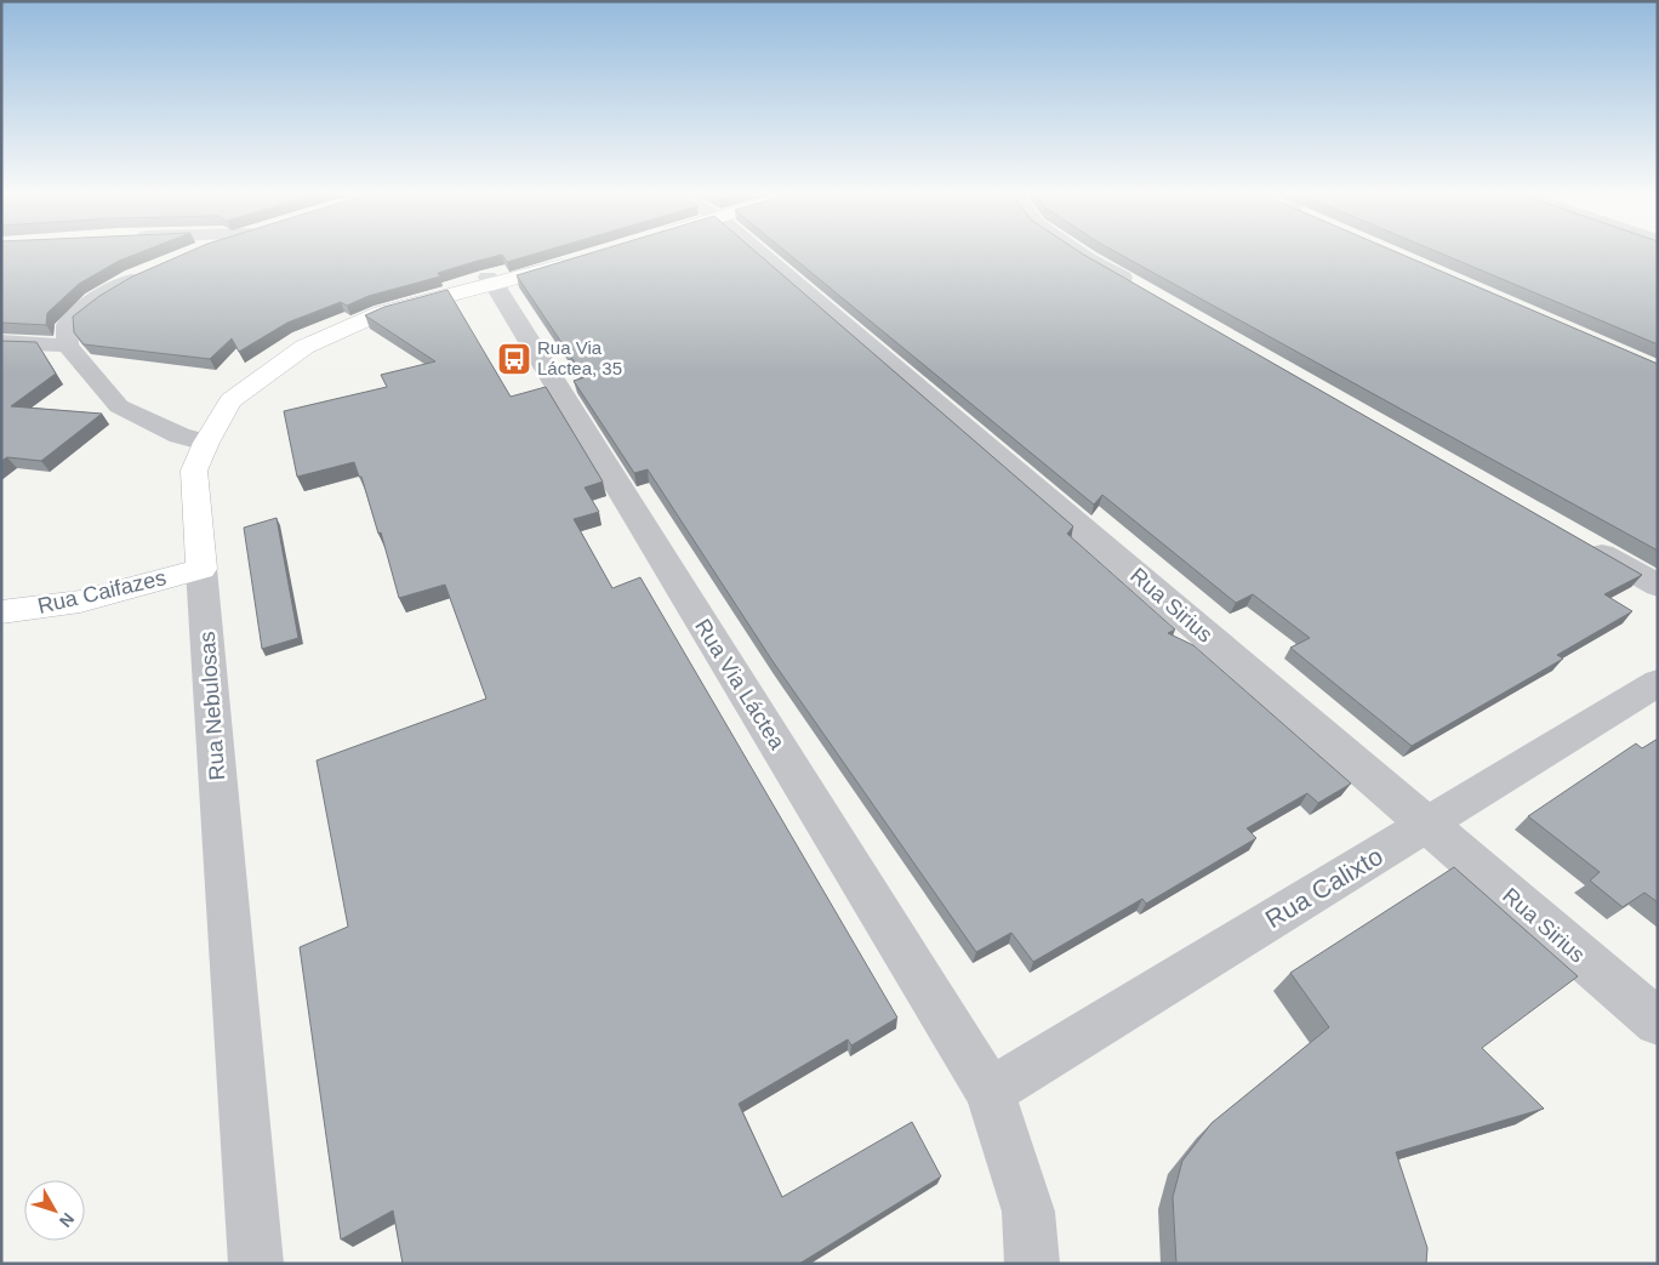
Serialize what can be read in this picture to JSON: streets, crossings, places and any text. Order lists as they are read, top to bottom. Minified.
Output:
{"streets":{"street":["Rua Caifazes","Rua Sirius","Rua Via Láctea","Rua Nebulosas","Rua Calixto"]},"crossings":[["Rua Caifazes","Rua Nebulosas"],["Rua Sirius","Rua Calixto"],["Rua Via Láctea","Rua Nebulosas"],["Rua Via Láctea","Rua Calixto"]],"places":{"bus stop":["Rua Via Láctea, 35"]},"north":"bottom right"}
